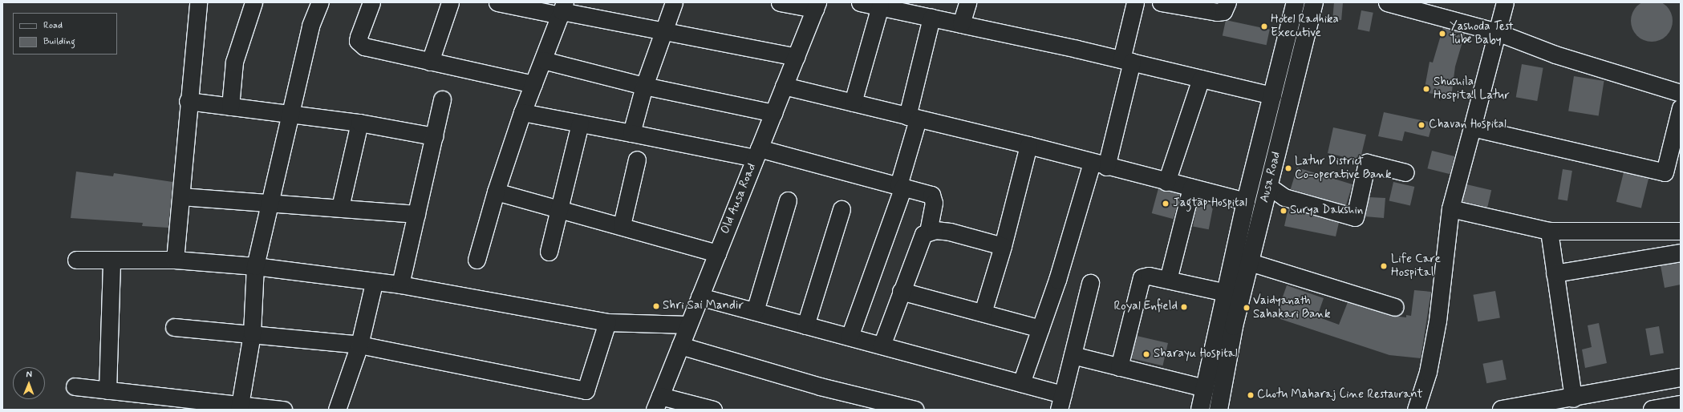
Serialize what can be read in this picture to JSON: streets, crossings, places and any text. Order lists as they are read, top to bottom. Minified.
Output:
{"streets":{"main road":["Ausa Road"],"street":["Old Ausa Road"]},"places":["Hotel Radhika Executive","Yashoda Test Tube Baby","Shushila Hospital Latur","Chavan Hospital","Latur District Co-operative Bank","Jagtap Hospital","Surya Dakshin","Life Care Hospital","Shri Sai Mandir","Royal Enfield","Vaidyanath Sahakari Bank","Sharayu Hospital","Chotu Maharaj Cine Restaurant"],"legend":["Road","Building"],"north":"top"}
